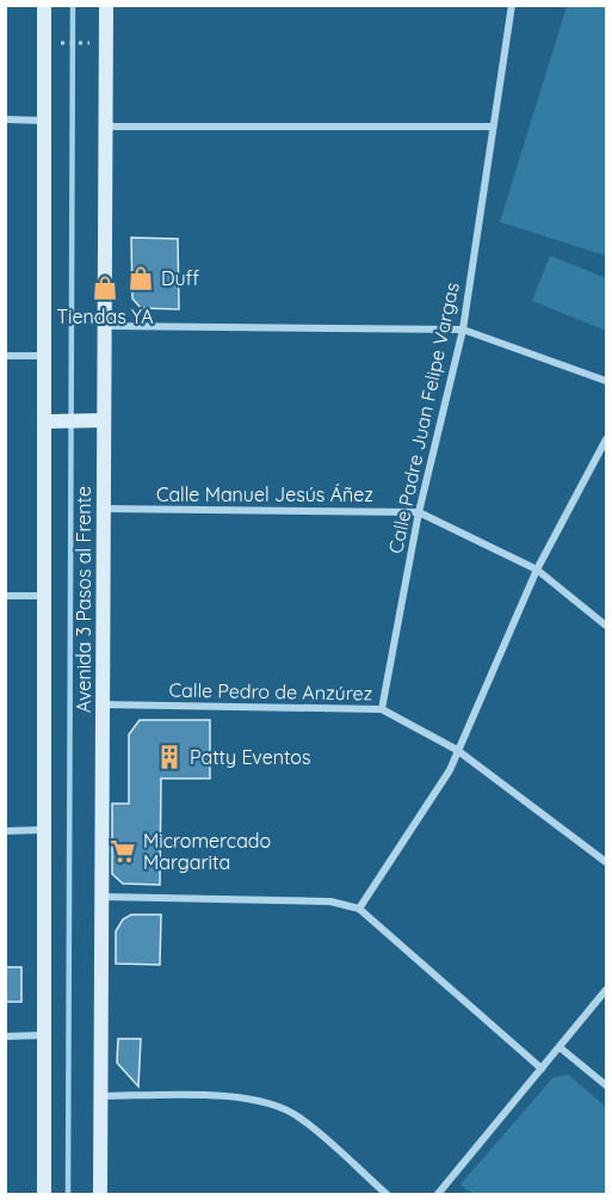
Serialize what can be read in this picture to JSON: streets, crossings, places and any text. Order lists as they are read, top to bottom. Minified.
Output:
{"streets":{"main road":["Avenida 3 Pasos al Frente"],"street":["Calle Padre Juan Felipe Vargas","Calle Manuel Jesús Áñez","Calle Pedro de Anzúrez"]},"crossings":[["Calle Padre Juan Felipe Vargas","Calle Manuel Jesús Áñez"],["Calle Padre Juan Felipe Vargas","Calle Pedro de Anzúrez"],["Calle Manuel Jesús Áñez","Avenida 3 Pasos al Frente"],["Avenida 3 Pasos al Frente","Calle Pedro de Anzúrez"]],"places":{"shop":["Duff","Tiendas YA"],"building":["Patty Eventos"],"supermarket":["Micromercado Margarita"]}}
